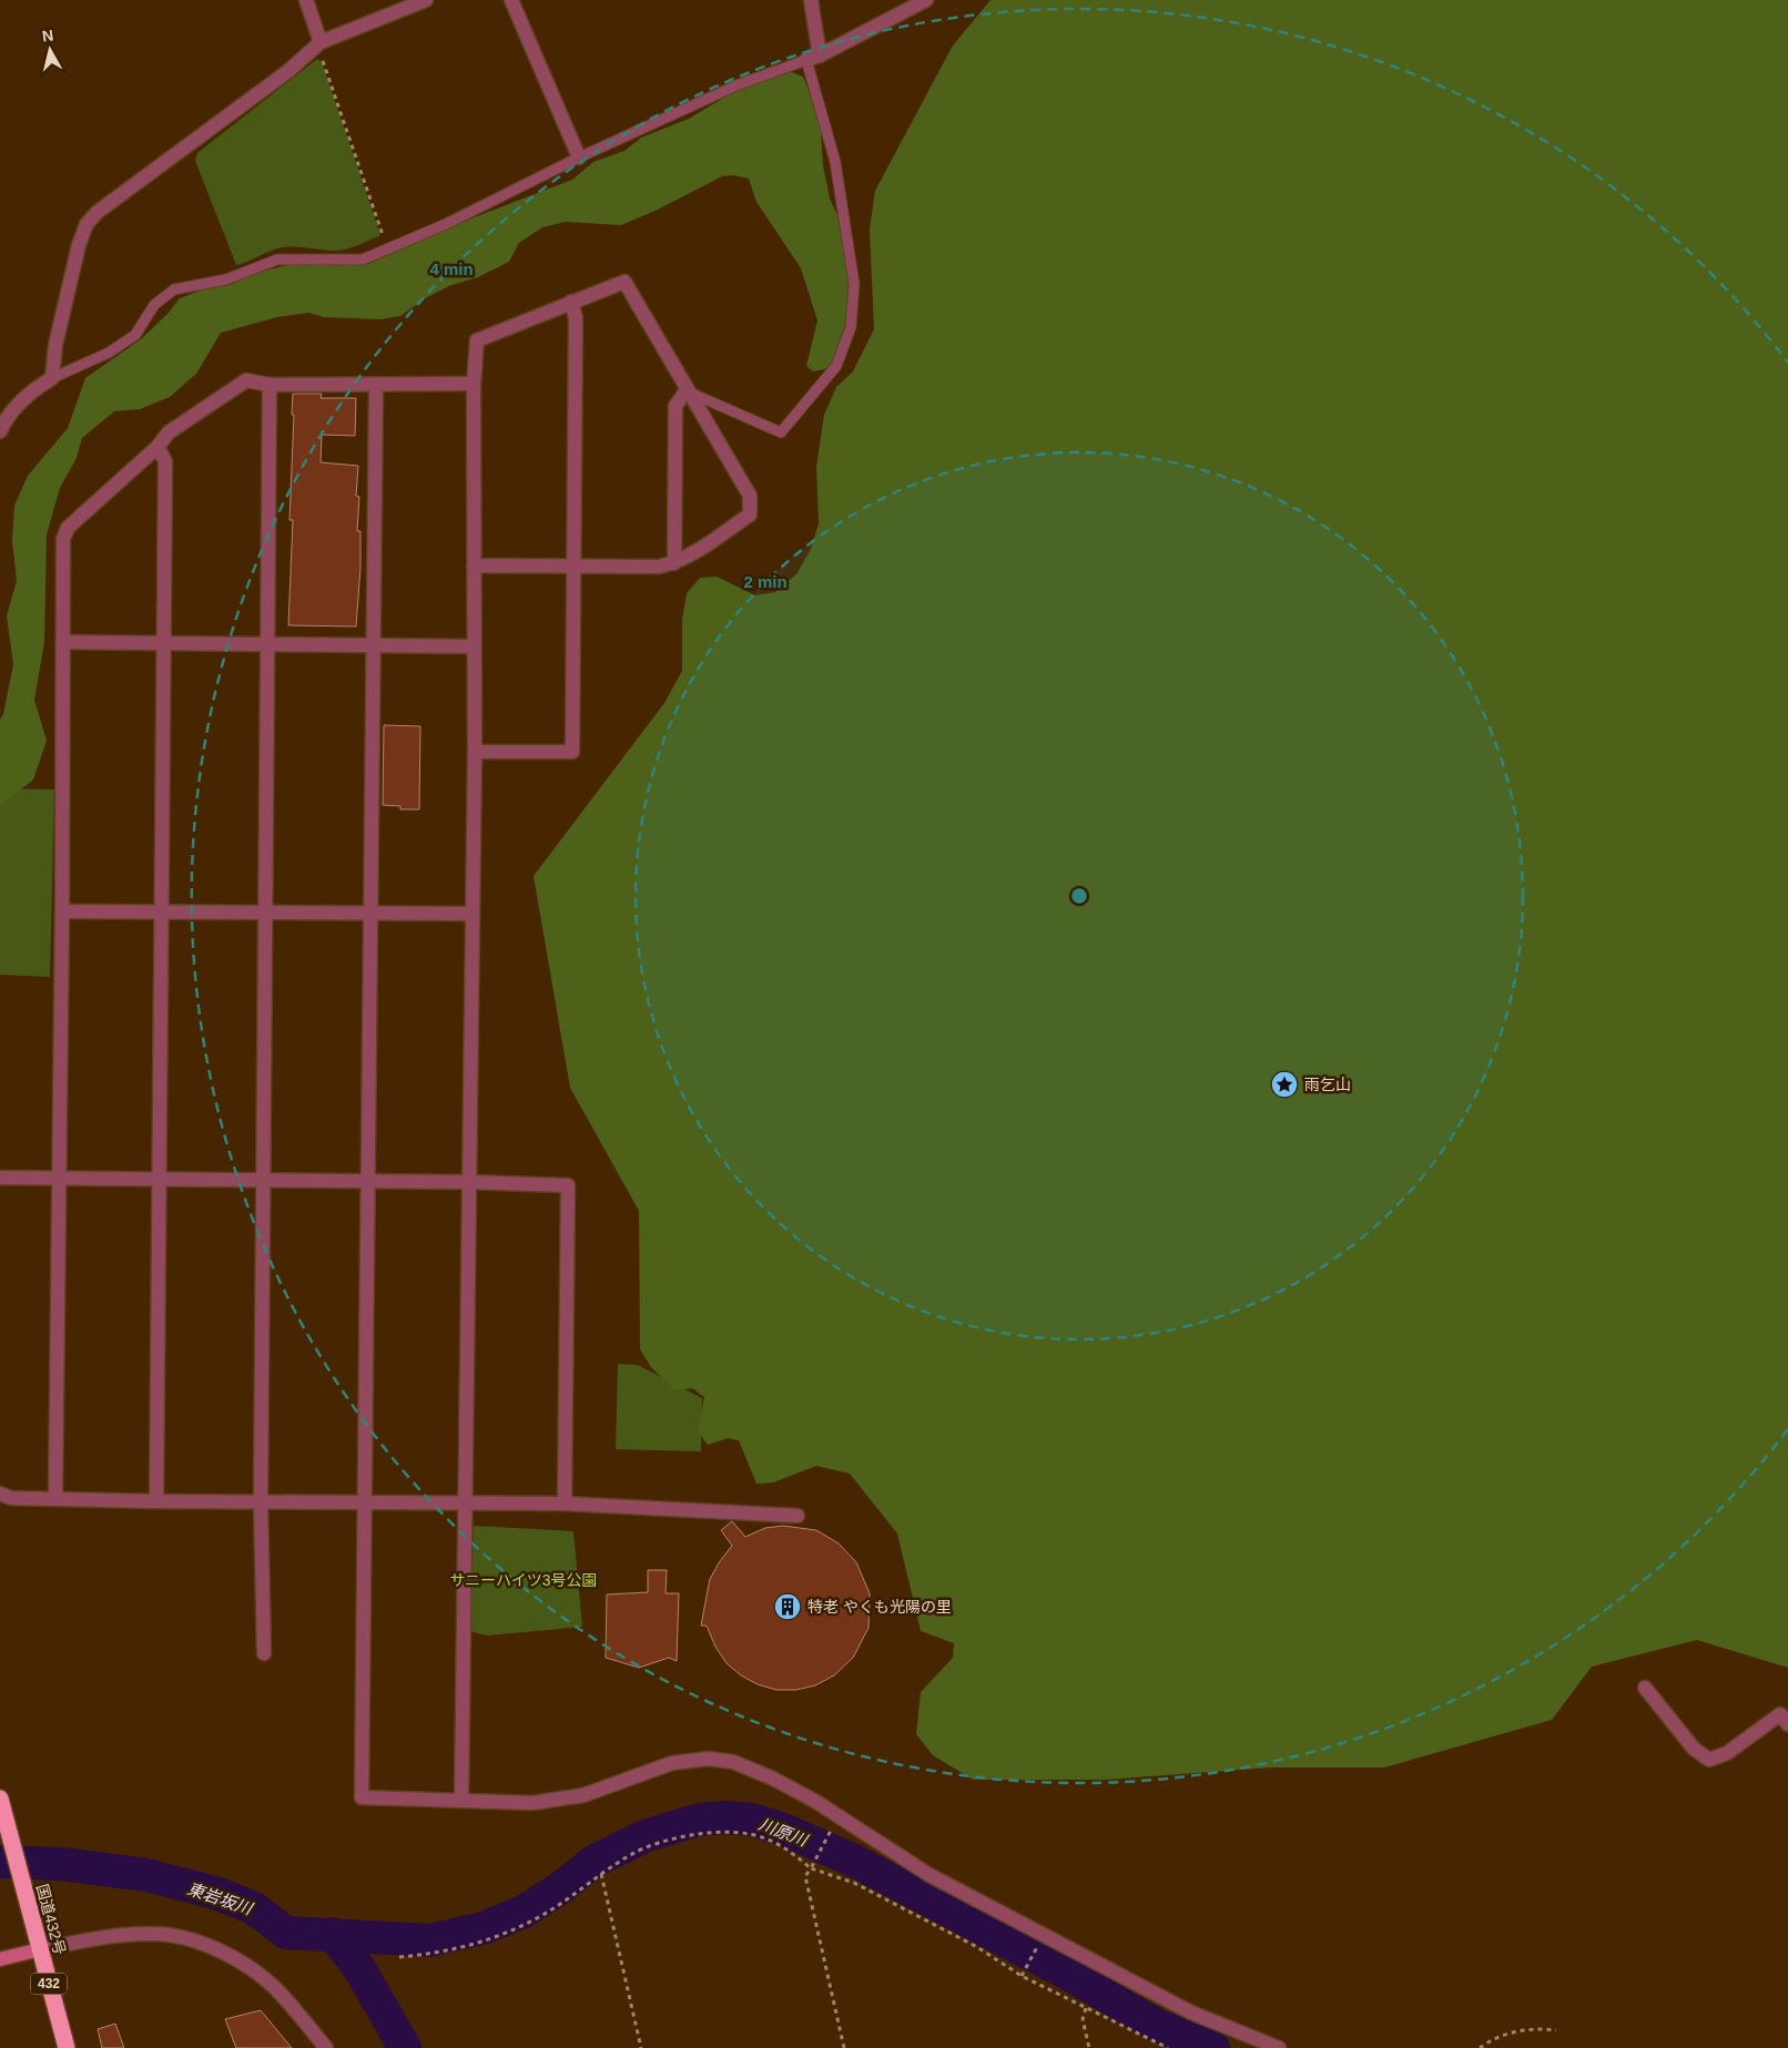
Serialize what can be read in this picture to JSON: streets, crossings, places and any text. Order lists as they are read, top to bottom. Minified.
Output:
{"streets":{"highway":["国道432号","432"]},"water":["川原川","東岩坂川"],"parks":["サニーハイツ3号公園"],"places":{"place":["雨乞山"],"building":["特老 やくも光陽の里"]},"north":"top","rings":["4 min","2 min"]}
